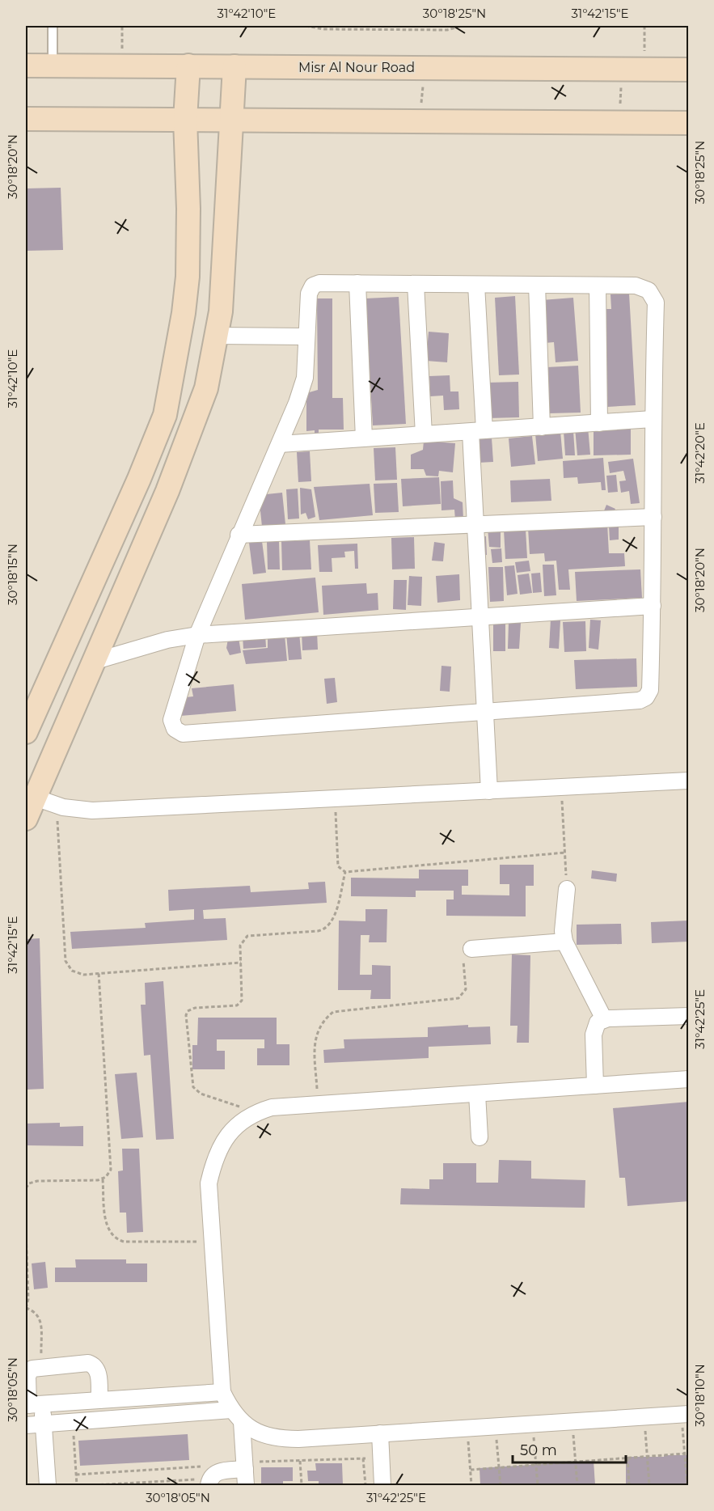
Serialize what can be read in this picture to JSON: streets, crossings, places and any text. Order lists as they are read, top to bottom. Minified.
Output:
{"streets":{"street":["Misr Al Nour Road"]},"scale_bar":"50 m","coordinates":["31°42'10\"E","30°18'25\"N","31°42'15\"E","30°18'20\"N","31°42'20\"E","30°18'15\"N","31°42'25\"E","30°18'05\"N","30°18'10\"N"]}
